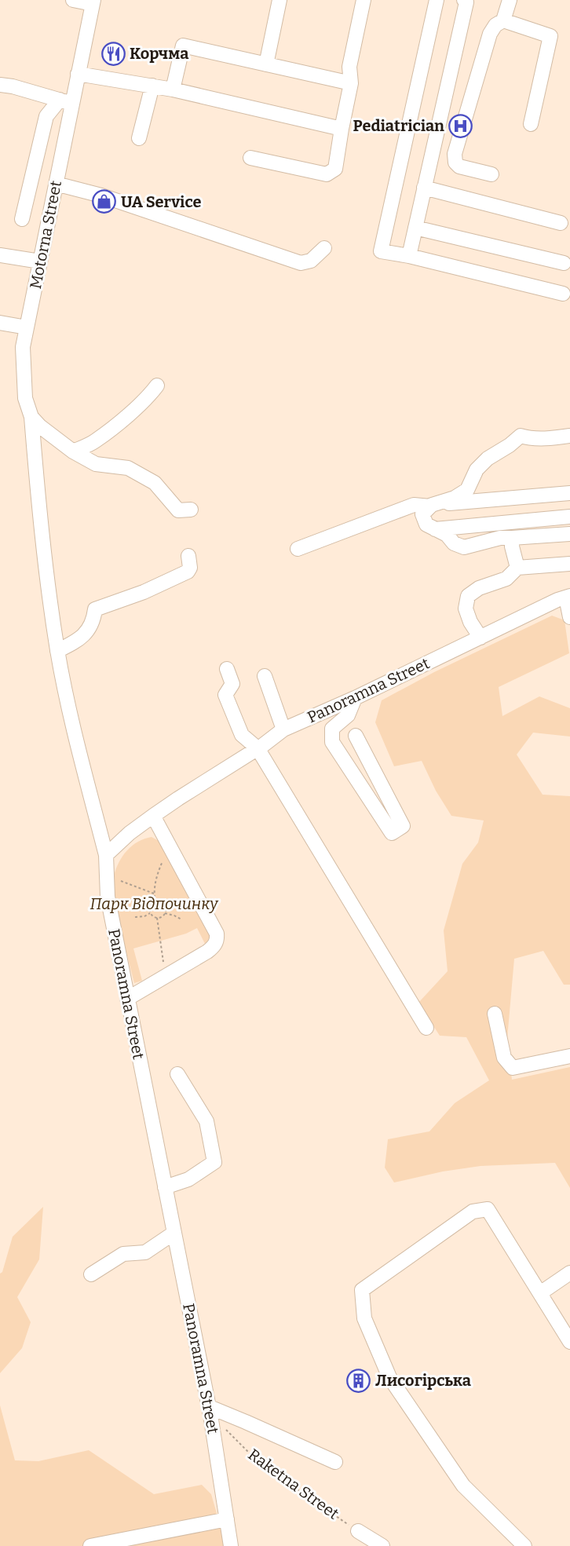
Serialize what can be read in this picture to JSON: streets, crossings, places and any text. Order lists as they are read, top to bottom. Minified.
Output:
{"streets":{"street":["Motorna Street","Panoramna Street"],"path":["Raketna Street"]},"crossings":[["Motorna Street","Panoramna Street"],["Panoramna Street","Raketna Street"]],"parks":["Парк Відпочинку"],"places":{"restaurant":["Корчма"],"hospital":["Pediatrician"],"shop":["UA Service"],"building":["Лисогірська"]}}
